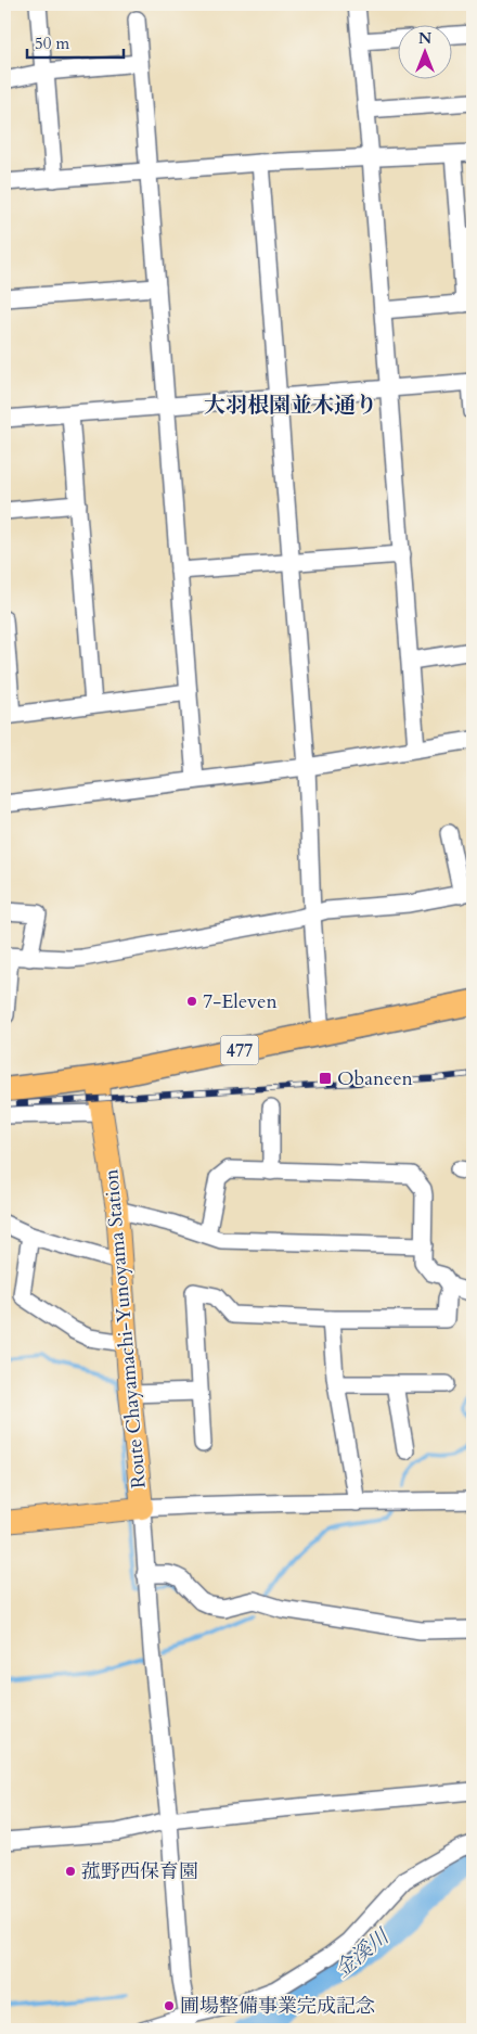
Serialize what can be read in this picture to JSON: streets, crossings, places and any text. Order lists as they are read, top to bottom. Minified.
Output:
{"streets":{"highway":["477"],"main road":["Route Chayamachi-Yunoyama Station"]},"crossings":[["477","Route Chayamachi-Yunoyama Station"]],"districts":["大羽根園並木通り"],"water":["金溪川"],"places":{"other":["7-Eleven","菰野西保育園","圃場整備事業完成記念"],"transit":["Obaneen"]},"scale_bar":"50 m","north":"top"}
